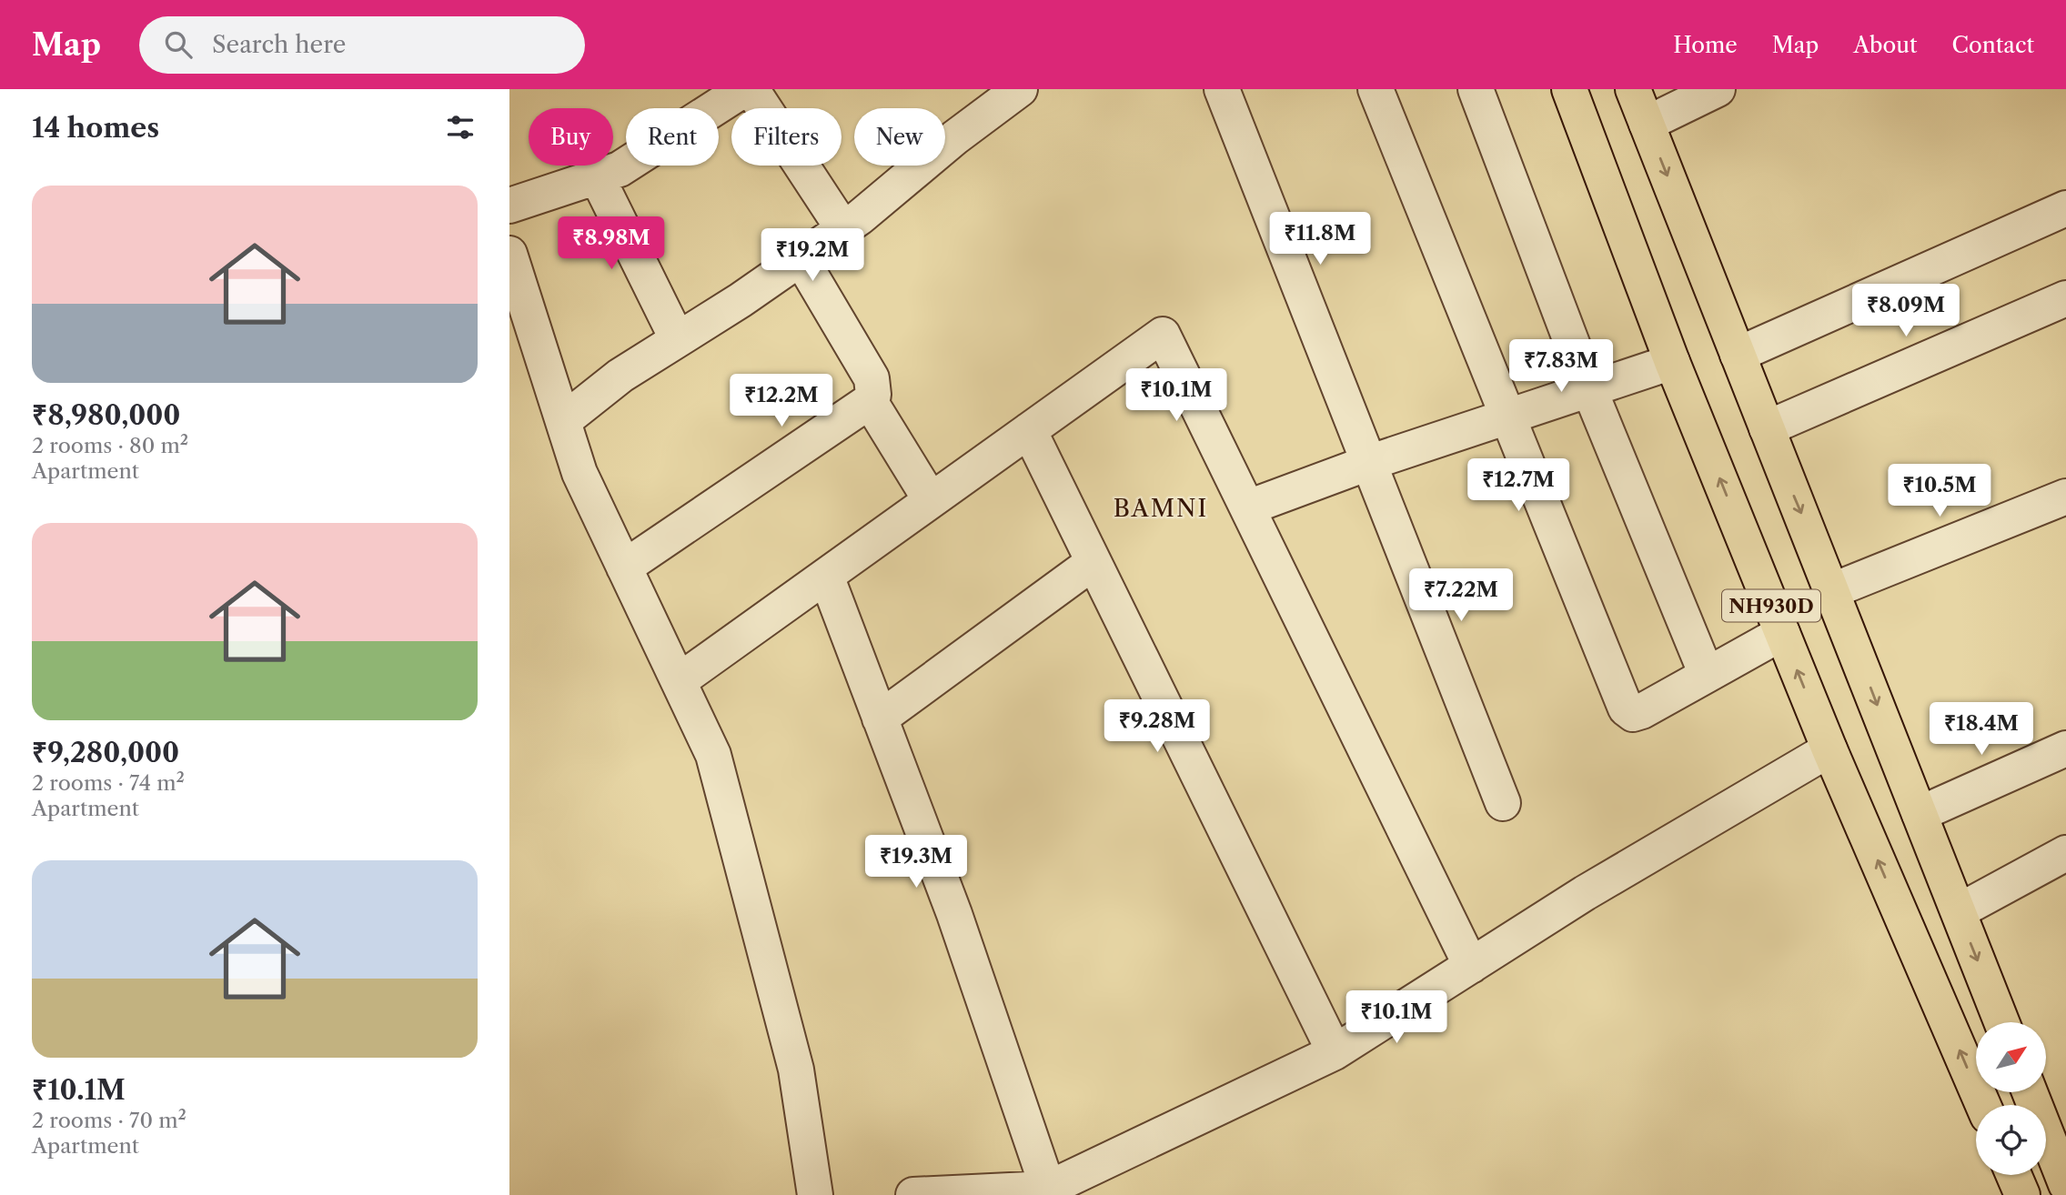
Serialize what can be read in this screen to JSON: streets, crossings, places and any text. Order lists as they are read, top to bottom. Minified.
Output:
{"streets":{"highway":["NH930D"]},"districts":["BAMNI"],"north":"top right","page":{"header":"Map","search":"Search here","nav":["Home","Map","About","Contact"],"heading":"14 homes","chip":["Buy","Rent","Filters","New"],"list":[{"name":"₹8,980,000","note":"2 rooms · 80 m² · Apartment"},{"name":"₹9,280,000","note":"2 rooms · 74 m² · Apartment"},{"name":"₹10.1M","note":"2 rooms · 70 m² · Apartment"}],"price":["₹11.8M","₹8.98M","₹19.2M","₹8.09M","₹7.83M","₹10.1M","₹12.2M","₹12.7M","₹10.5M","₹7.22M","₹9.28M","₹18.4M","₹19.3M","₹10.1M"]}}
